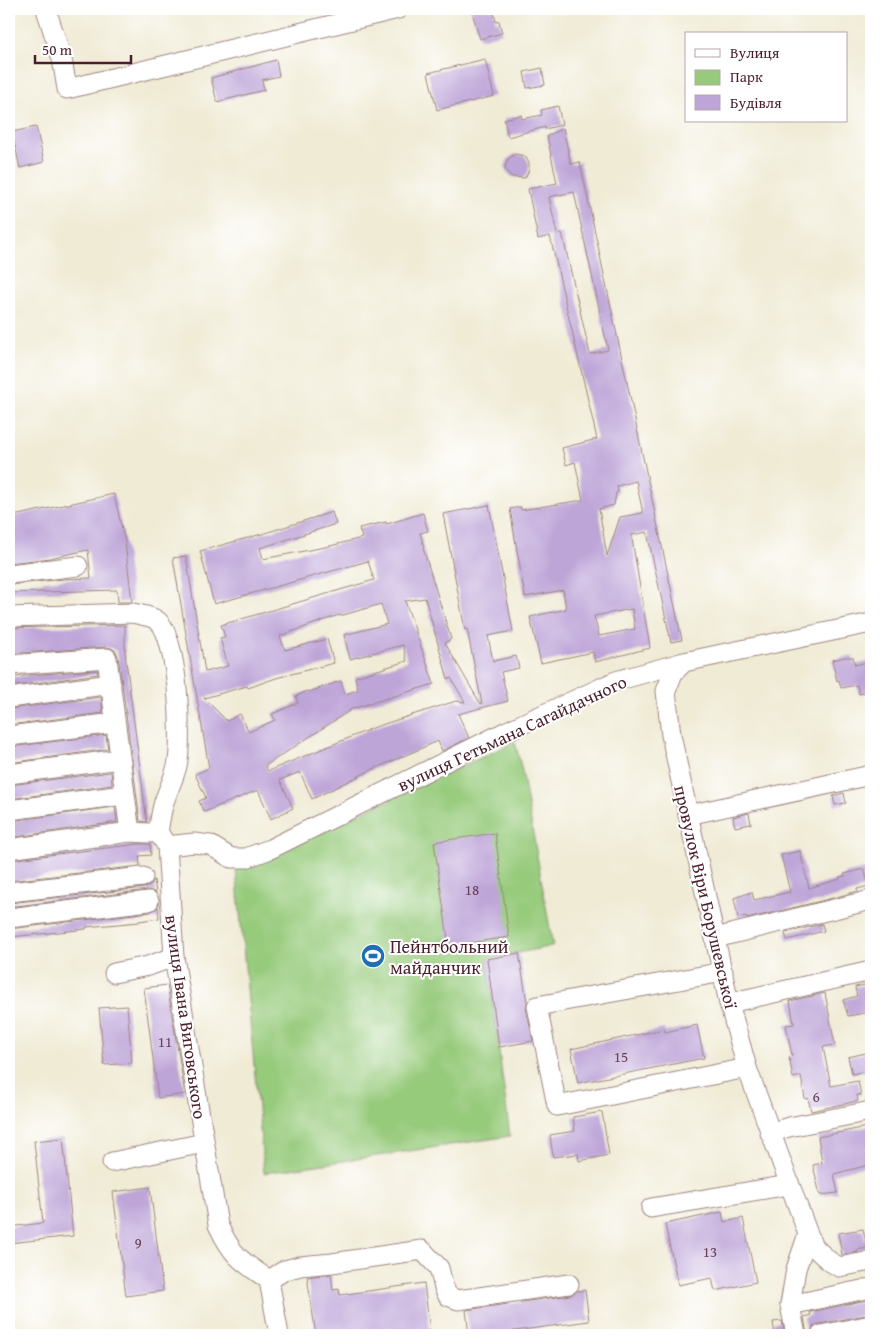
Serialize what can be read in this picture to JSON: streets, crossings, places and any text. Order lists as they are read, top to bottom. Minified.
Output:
{"streets":{"street":["вулиця Гетьмана Сагайдачного","провулок Віри Борушевської","вулиця Івана Виговського"]},"crossings":[["вулиця Гетьмана Сагайдачного","провулок Віри Борушевської"],["вулиця Гетьмана Сагайдачного","вулиця Івана Виговського"]],"places":{"sports":["Пейнтбольний майданчик"]},"house_numbers":["18","11","15","6","9","13"],"legend":["Вулиця","Парк","Будівля"],"scale_bar":"50 m"}
